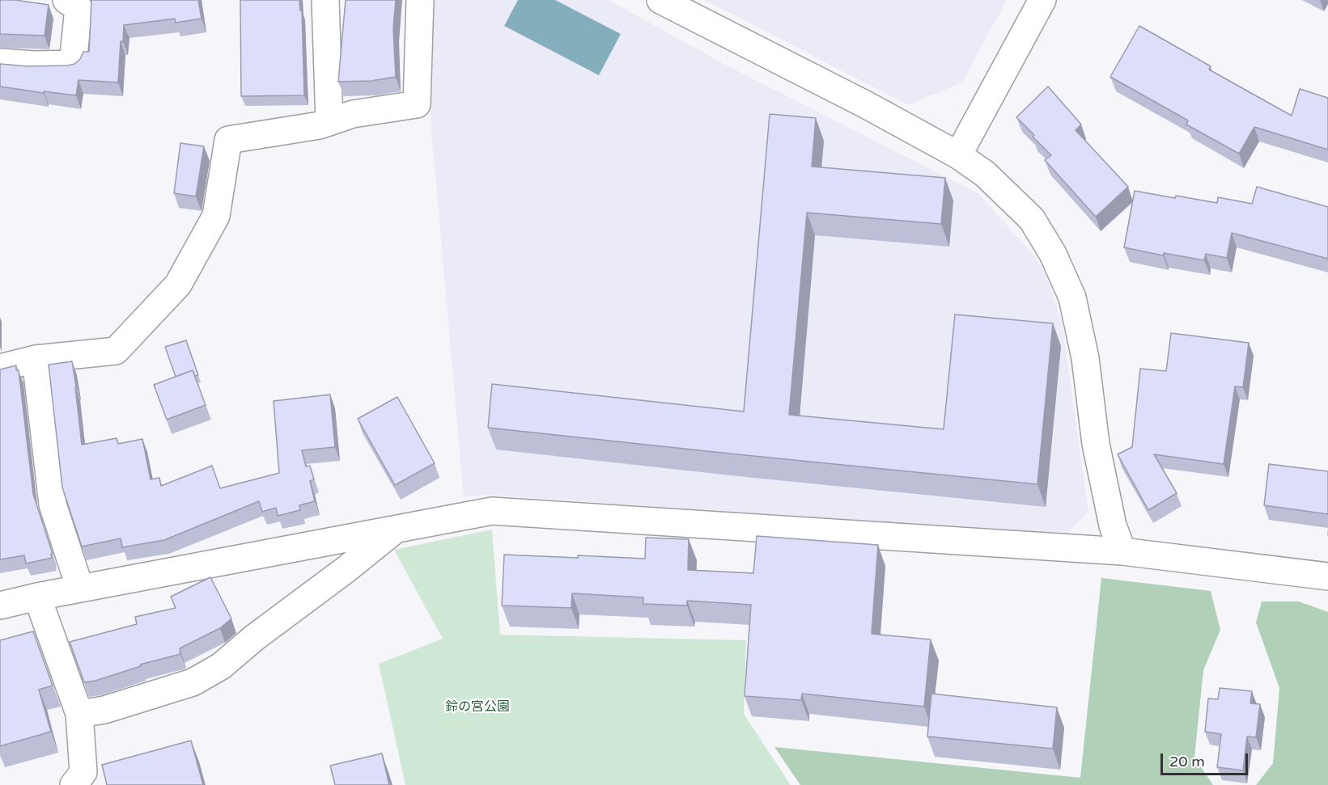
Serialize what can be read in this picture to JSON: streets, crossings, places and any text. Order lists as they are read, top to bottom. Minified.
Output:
{"parks":["鈴の宮公園"],"scale_bar":"20 m"}
